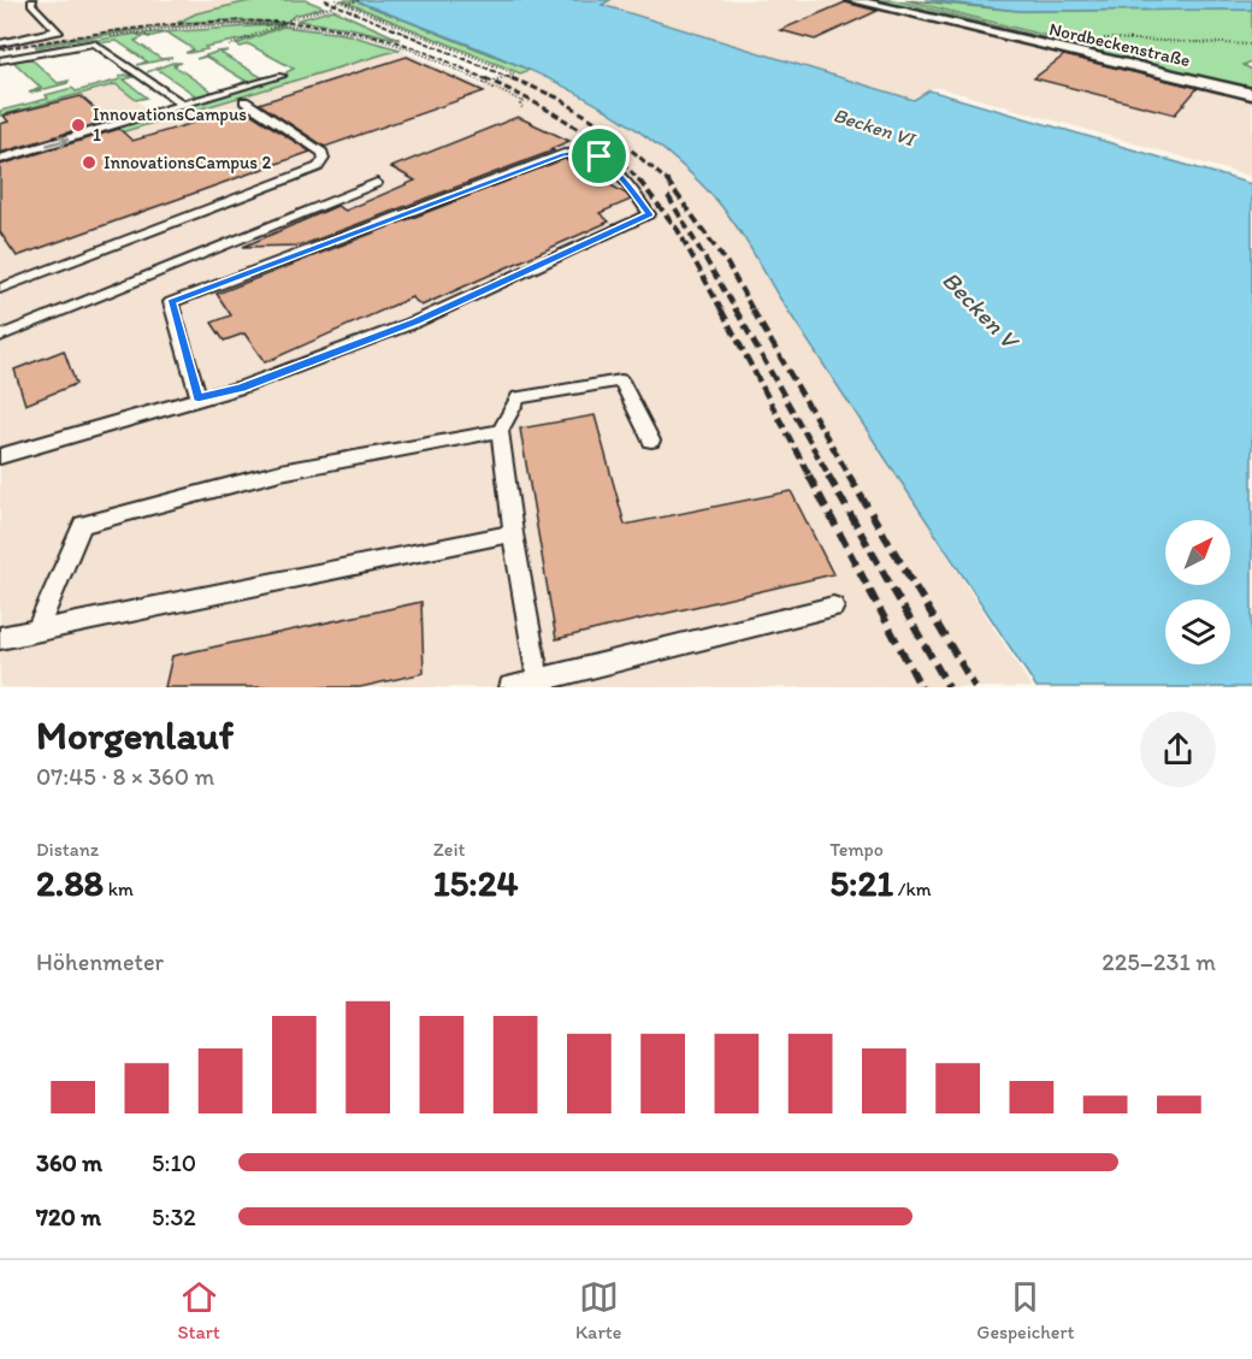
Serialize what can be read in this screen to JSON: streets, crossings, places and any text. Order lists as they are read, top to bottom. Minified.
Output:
{"streets":{"street":["Nordbeckenstraße"]},"water":["Becken VI","Becken V"],"places":["InnovationsCampus 1","InnovationsCampus 2"],"north":"top right","page":{"heading":["Morgenlauf","07:45 · 8 × 360 m"],"stats":[["Distanz","2.88 km"],["Zeit","15:24"],["Tempo","5:21 /km"]],"chart":["Höhenmeter","225–231 m"],"list":[{"name":"360 m","note":"5:10"},{"name":"720 m","note":"5:32"}],"tabs":["Start","Karte","Gespeichert"]}}
